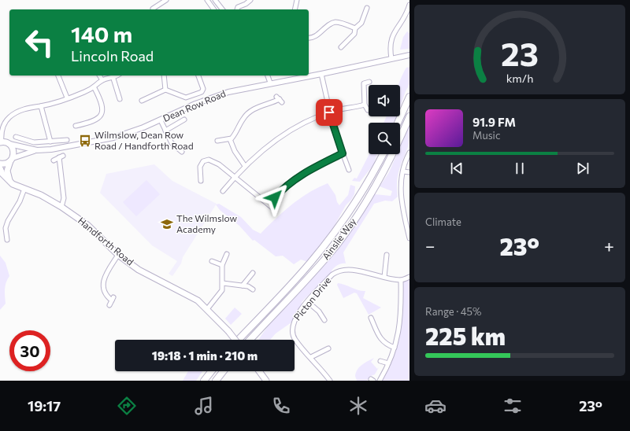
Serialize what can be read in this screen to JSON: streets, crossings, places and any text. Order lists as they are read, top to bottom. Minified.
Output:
{"streets":{"highway":["Ainslie Way"],"main road":["Handforth Road"],"street":["Dean Row Road","Picton Drive"]},"places":{"bus stop":["Wilmslow, Dean Row Road / Handforth Road"],"school or university":["The Wilmslow Academy"]},"page":{"turn":["140 m","Lincoln Road"],"song":["91.9 FM","Music"],"tile":["Climate",["Range · 45%","225 km"]],"heat":["−","23°","+"],"limit":"30","trip":"19:18 · 1 min · 210 m","tabs":["19:17","23°"],"gauge":["23","km/h"]}}
